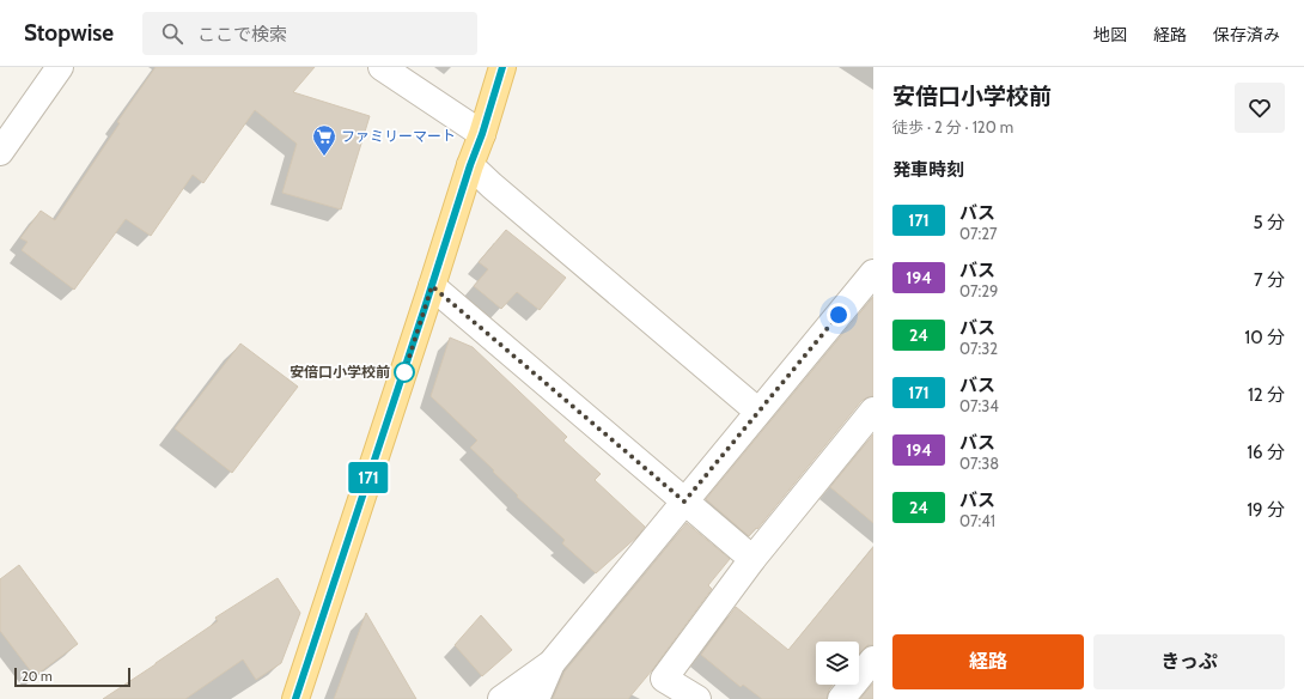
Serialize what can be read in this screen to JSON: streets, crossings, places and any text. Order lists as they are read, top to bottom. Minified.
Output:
{"places":{"supermarket":["ファミリーマート"],"other":["安倍口小学校前"]},"lines":["bus line 171"],"scale_bar":"20 m","page":{"header":"Stopwise","search":"ここで検索","nav":["地図","経路","保存済み"],"on_map":"171","heading":[["安倍口小学校前","徒歩 · 2 分 · 120 m"],"発車時刻"],"list":[{"mark":"171","name":"バス","note":"07:27","value":"5 分"},{"mark":"194","name":"バス","note":"07:29","value":"7 分"},{"mark":"24","name":"バス","note":"07:32","value":"10 分"},{"mark":"171","name":"バス","note":"07:34","value":"12 分"},{"mark":"194","name":"バス","note":"07:38","value":"16 分"},{"mark":"24","name":"バス","note":"07:41","value":"19 分"}],"buttons":["経路","きっぷ"],"scale":"20 m"}}
